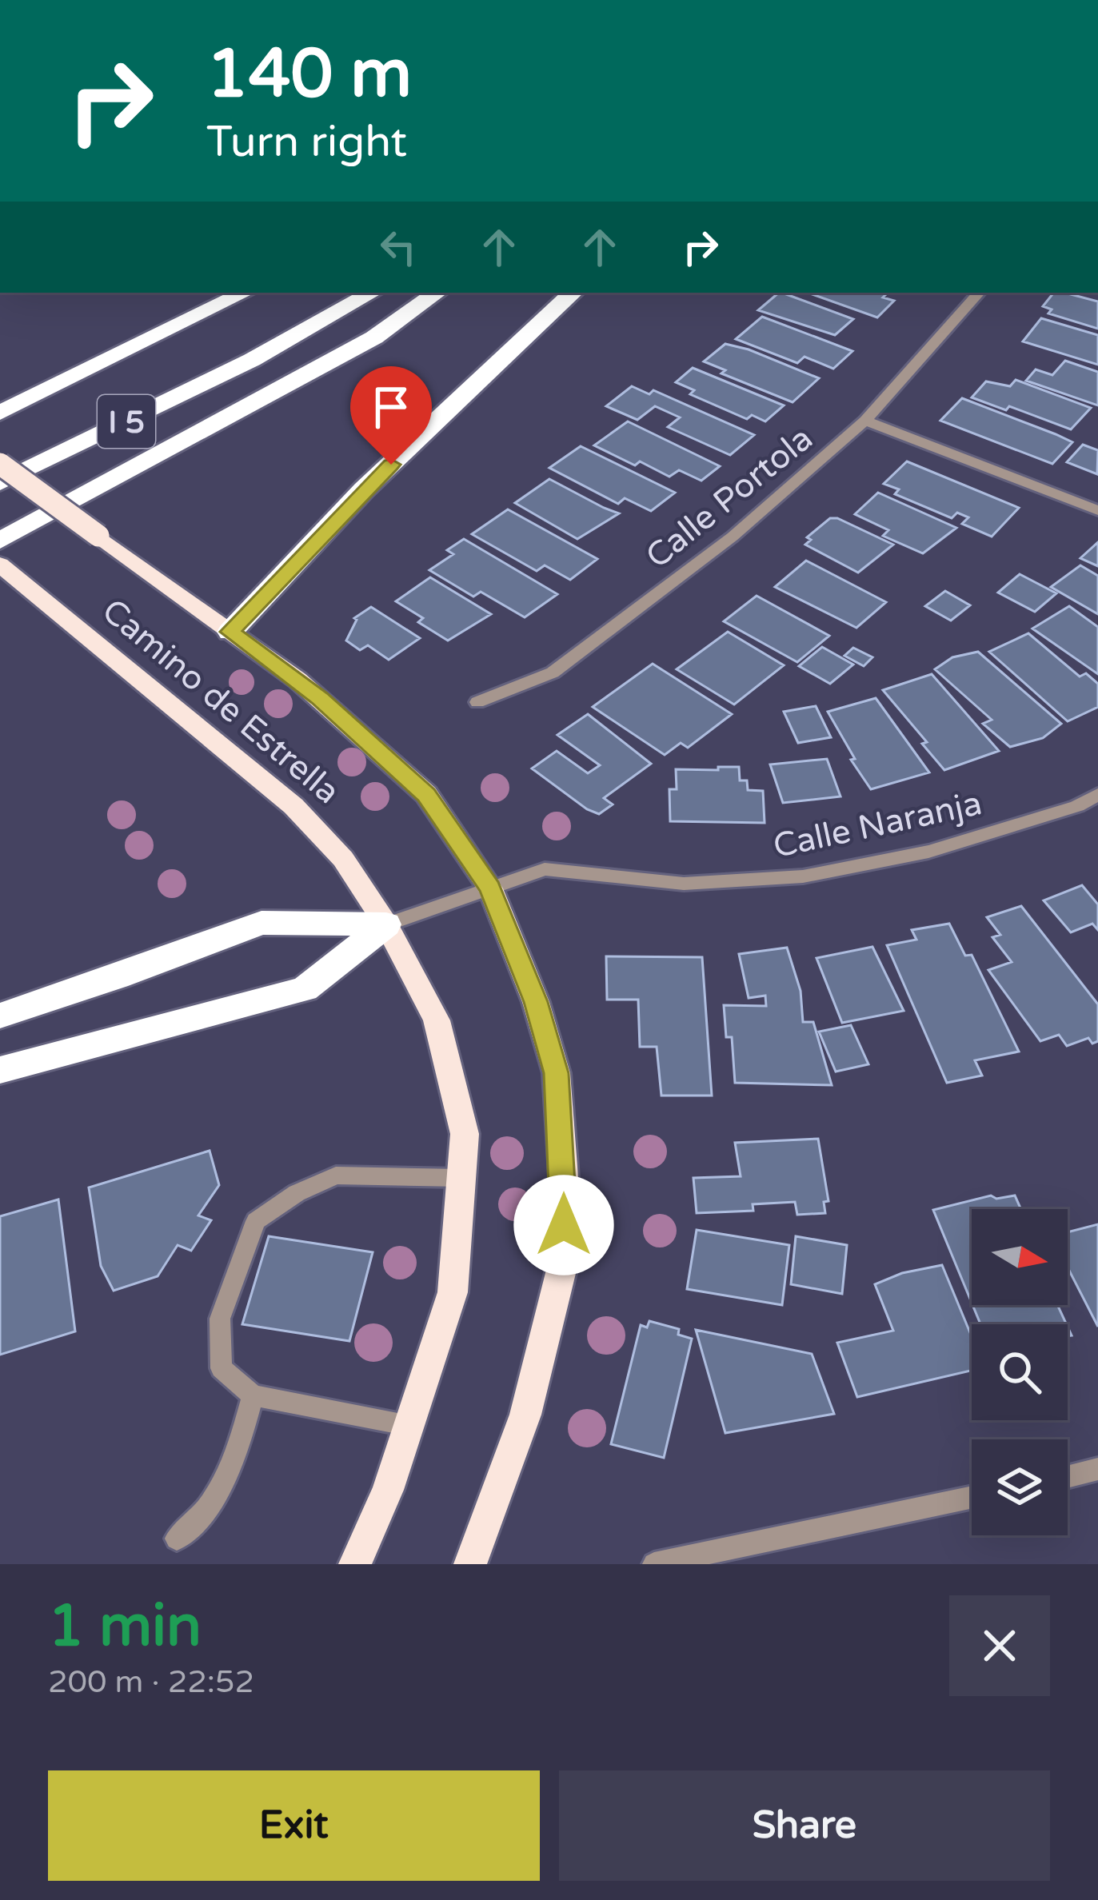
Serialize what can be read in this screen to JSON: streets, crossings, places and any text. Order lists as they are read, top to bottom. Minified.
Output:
{"streets":{"highway":["I 5"],"main road":["Camino de Estrella"],"street":["Calle Portola","Calle Naranja"]},"crossings":[["Camino de Estrella","Calle Naranja"]],"north":"right","page":{"turn":["140 m","Turn right"],"heading":["1 min","200 m · 22:52"],"buttons":["Exit","Share"]}}
